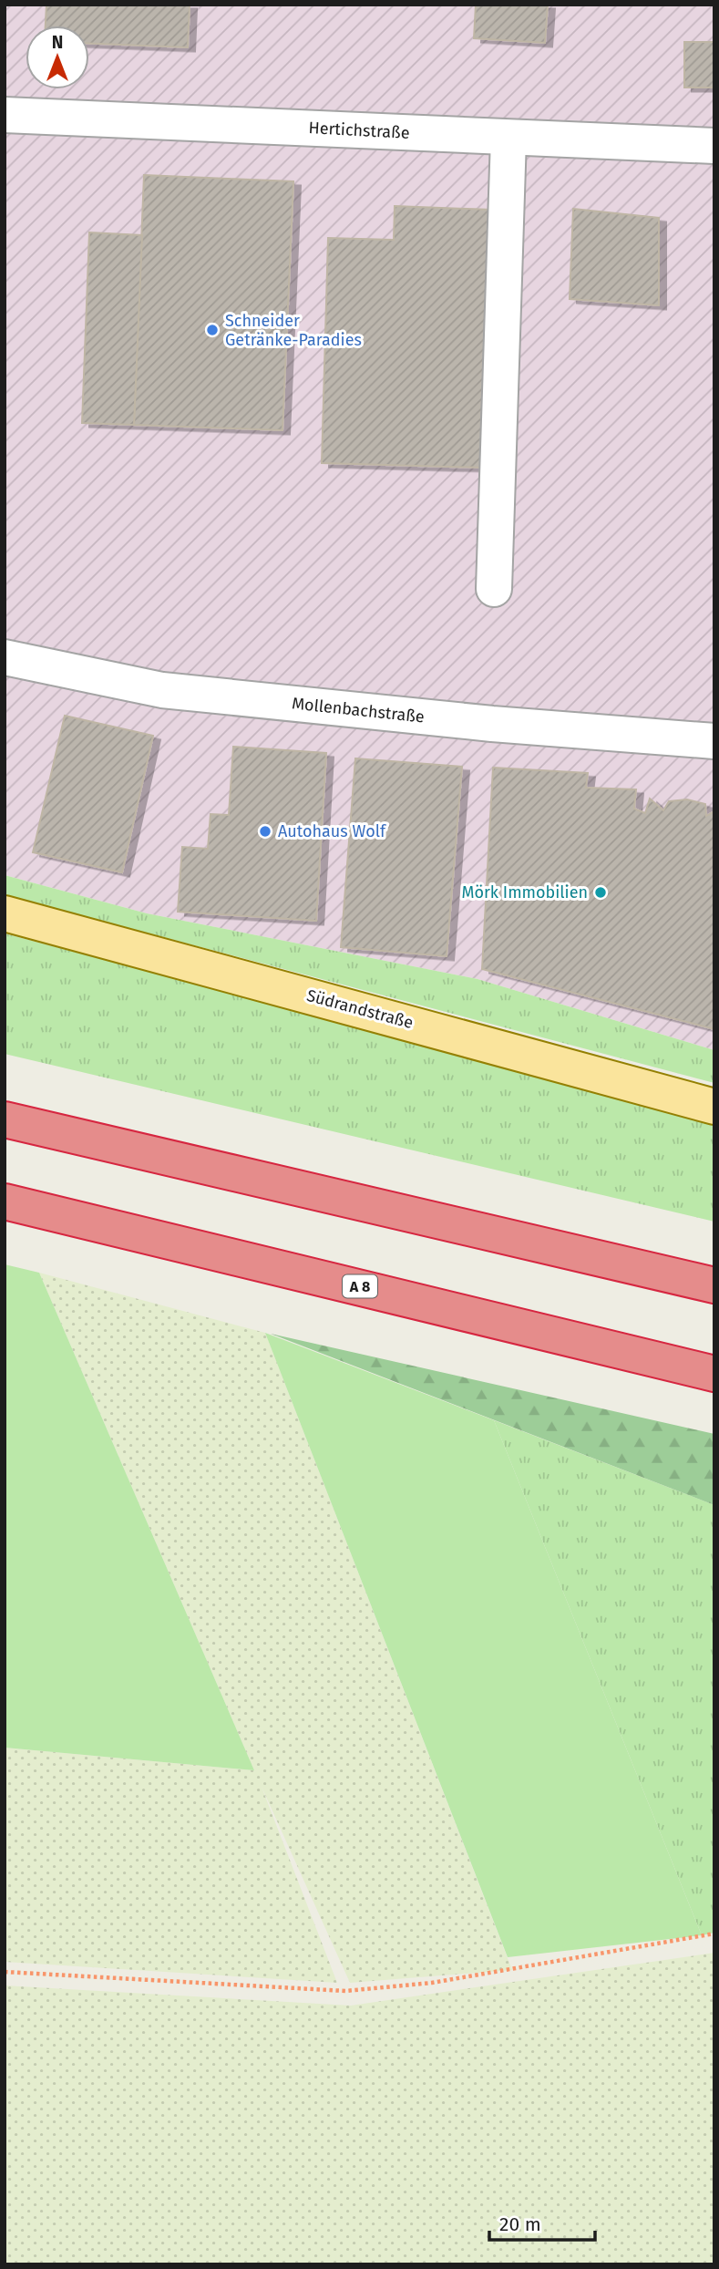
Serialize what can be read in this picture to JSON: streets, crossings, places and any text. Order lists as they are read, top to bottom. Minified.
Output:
{"streets":{"highway":["A 8"],"main road":["Südrandstraße"],"street":["Hertichstraße","Mollenbachstraße"]},"places":["Schneider Getränke-Paradies","Autohaus Wolf","Mörk Immobilien"],"scale_bar":"20 m","north":"top"}
